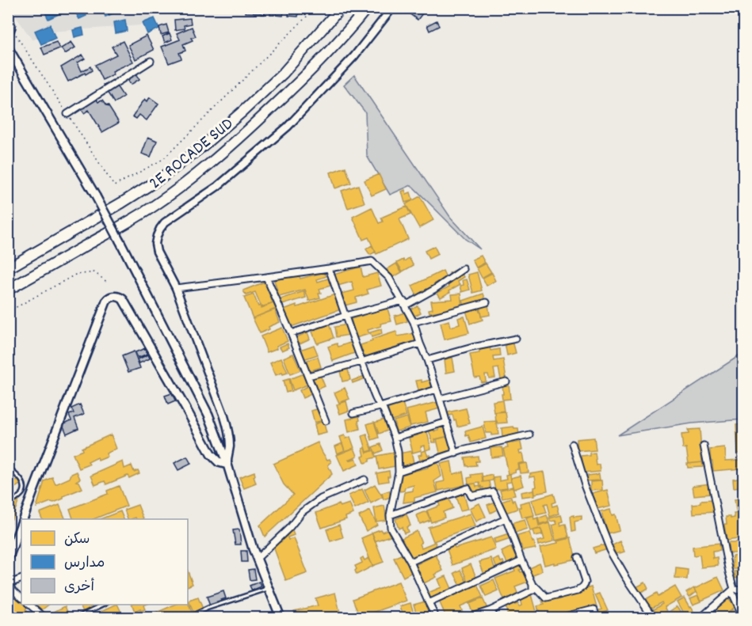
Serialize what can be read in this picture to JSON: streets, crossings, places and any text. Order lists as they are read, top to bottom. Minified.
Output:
{"streets":{"highway":["2E ROCADE SUD"]},"legend":["سكن","مدارس","أخرى"]}
